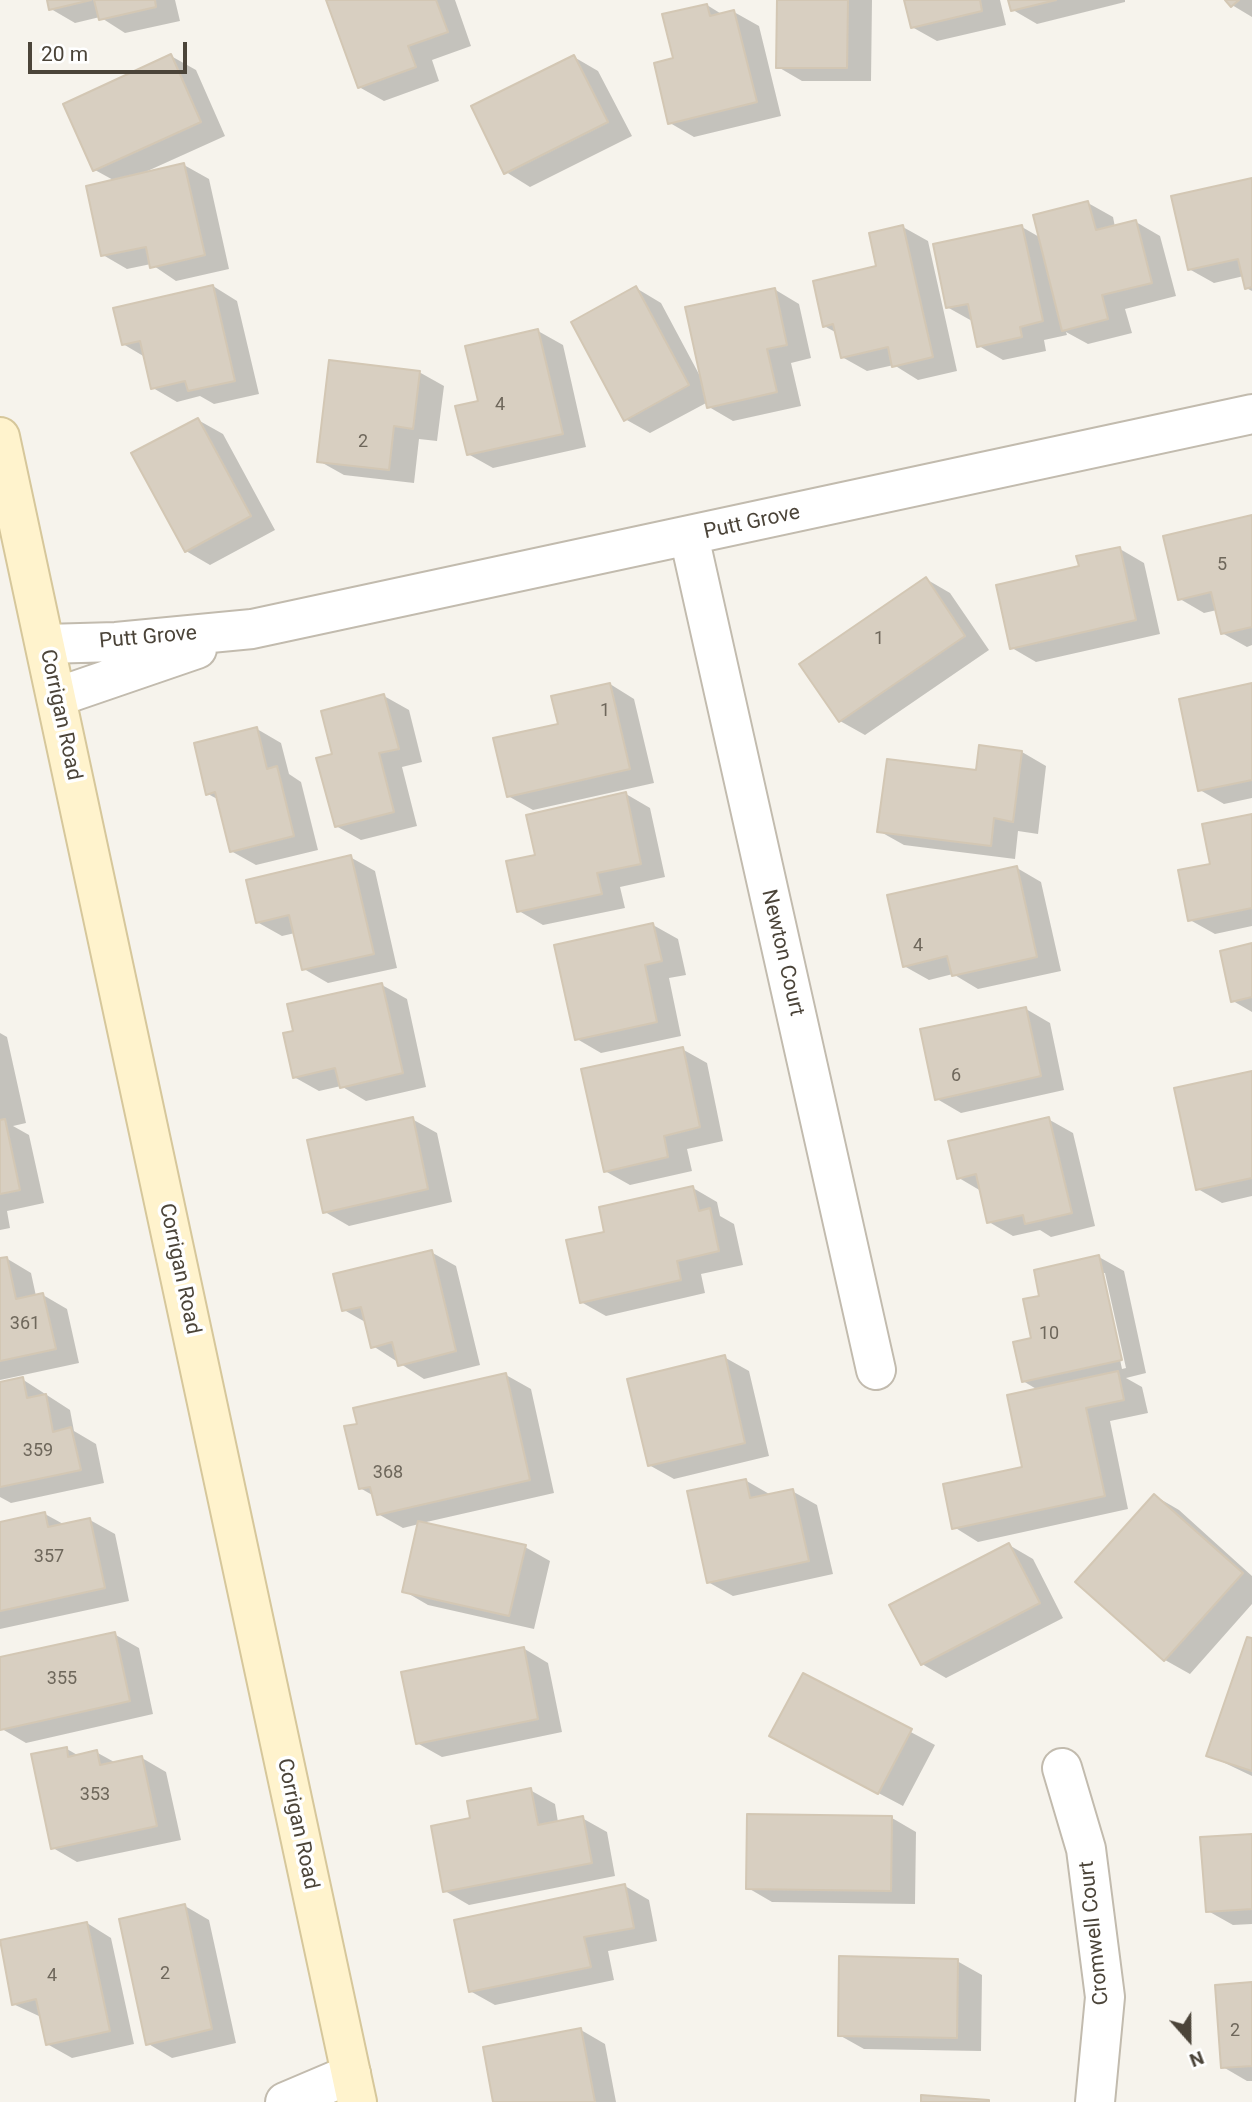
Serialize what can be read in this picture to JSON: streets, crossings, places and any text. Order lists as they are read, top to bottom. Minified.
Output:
{"streets":{"main road":["Corrigan Road"],"street":["Putt Grove","Newton Court","Cromwell Court"]},"crossings":[["Putt Grove","Corrigan Road"],["Putt Grove","Newton Court"]],"house_numbers":["4","2","5","1","1","4","6","361","10","359","368","357","355","353","2","4","2"],"scale_bar":"20 m","north":"bottom"}
